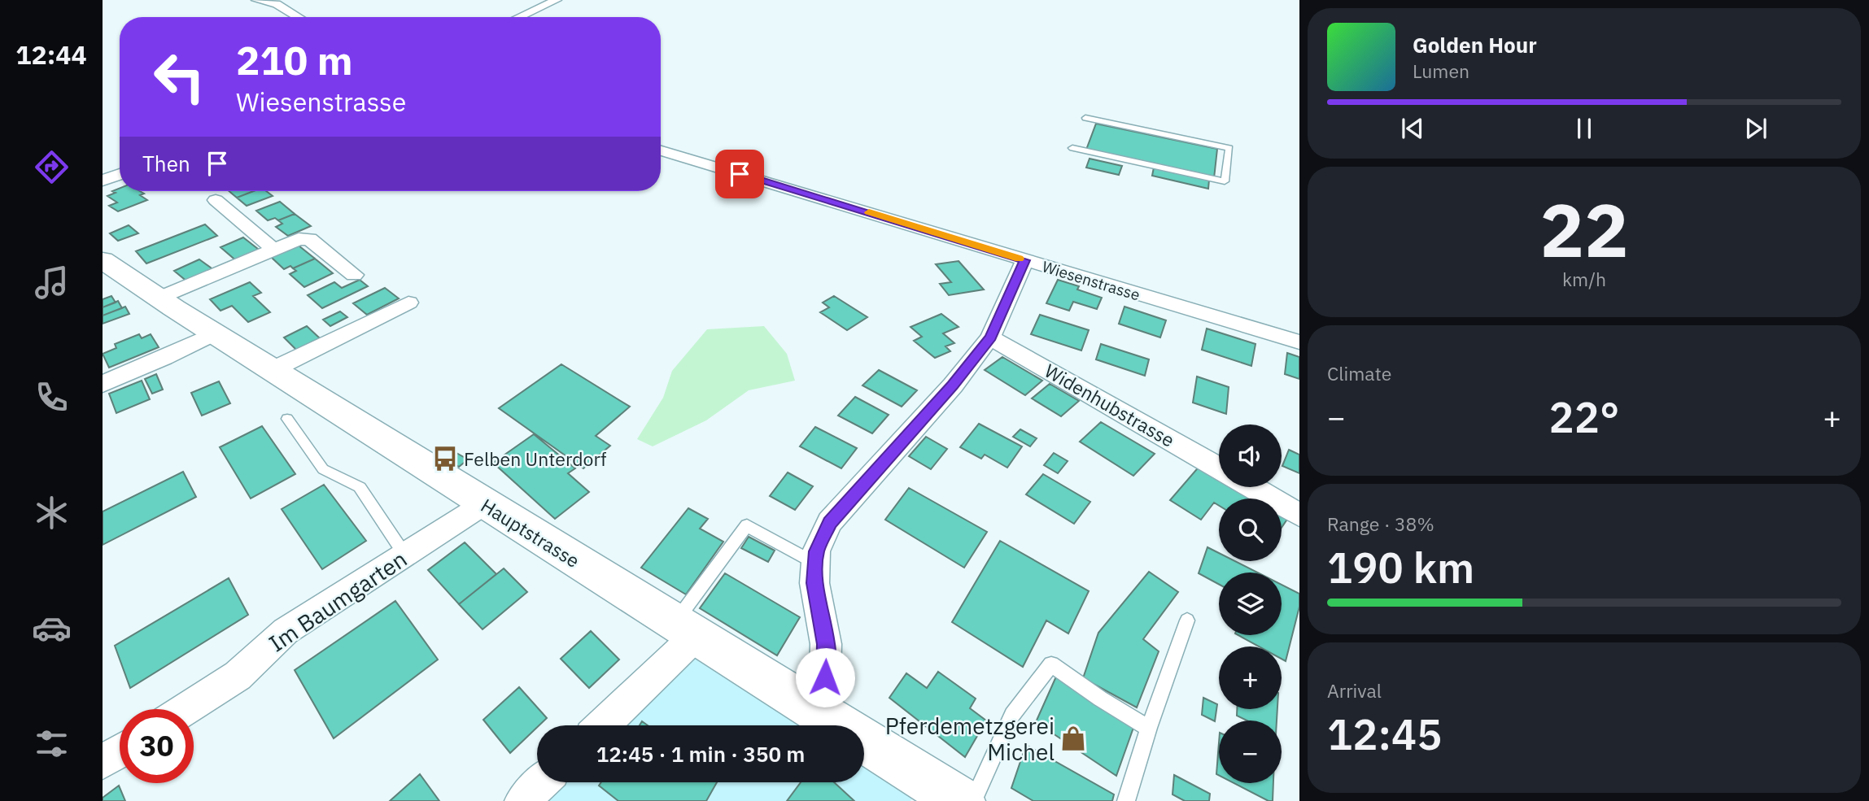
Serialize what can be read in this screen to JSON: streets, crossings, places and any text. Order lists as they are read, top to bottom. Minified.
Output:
{"streets":{"main road":["Hauptstrasse"],"street":["Wiesenstrasse","Widenhubstrasse","Im Baumgarten"]},"crossings":[["Hauptstrasse","Im Baumgarten"]],"places":{"bus stop":["Felben Unterdorf"],"shop":["Pferdemetzgerei Michel"]},"page":{"tabs":"12:44","turn":["210 m","Wiesenstrasse"],"song":["Golden Hour","Lumen"],"then":"Then","tile":[["22","km/h"],"Climate",["Range · 38%","190 km"],["Arrival","12:45"]],"heat":["−","22°","+"],"map_buttons":["+","−"],"limit":"30","trip":"12:45 · 1 min · 350 m"}}
